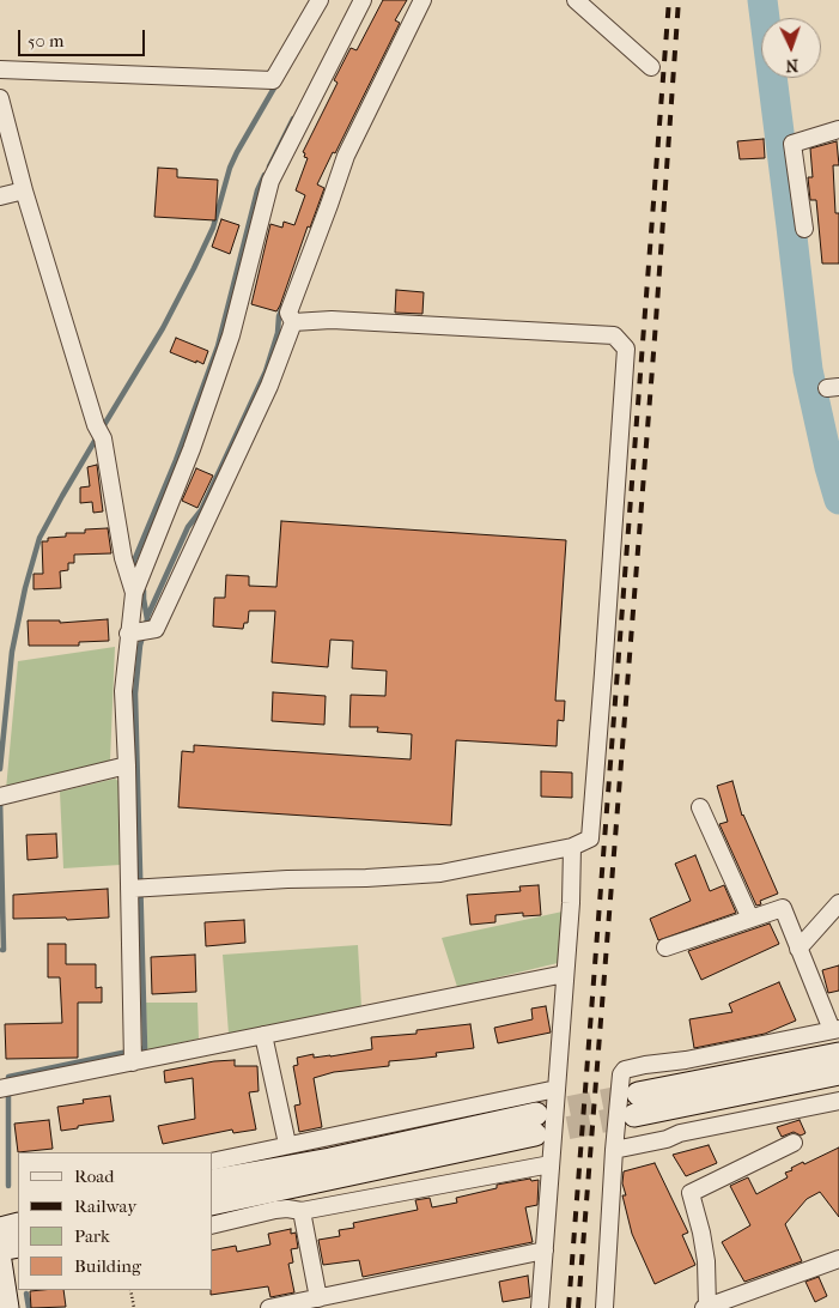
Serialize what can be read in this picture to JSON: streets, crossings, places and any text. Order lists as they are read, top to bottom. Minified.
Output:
{"legend":["Road","Railway","Park","Building"],"scale_bar":"50 m","north":"bottom"}
